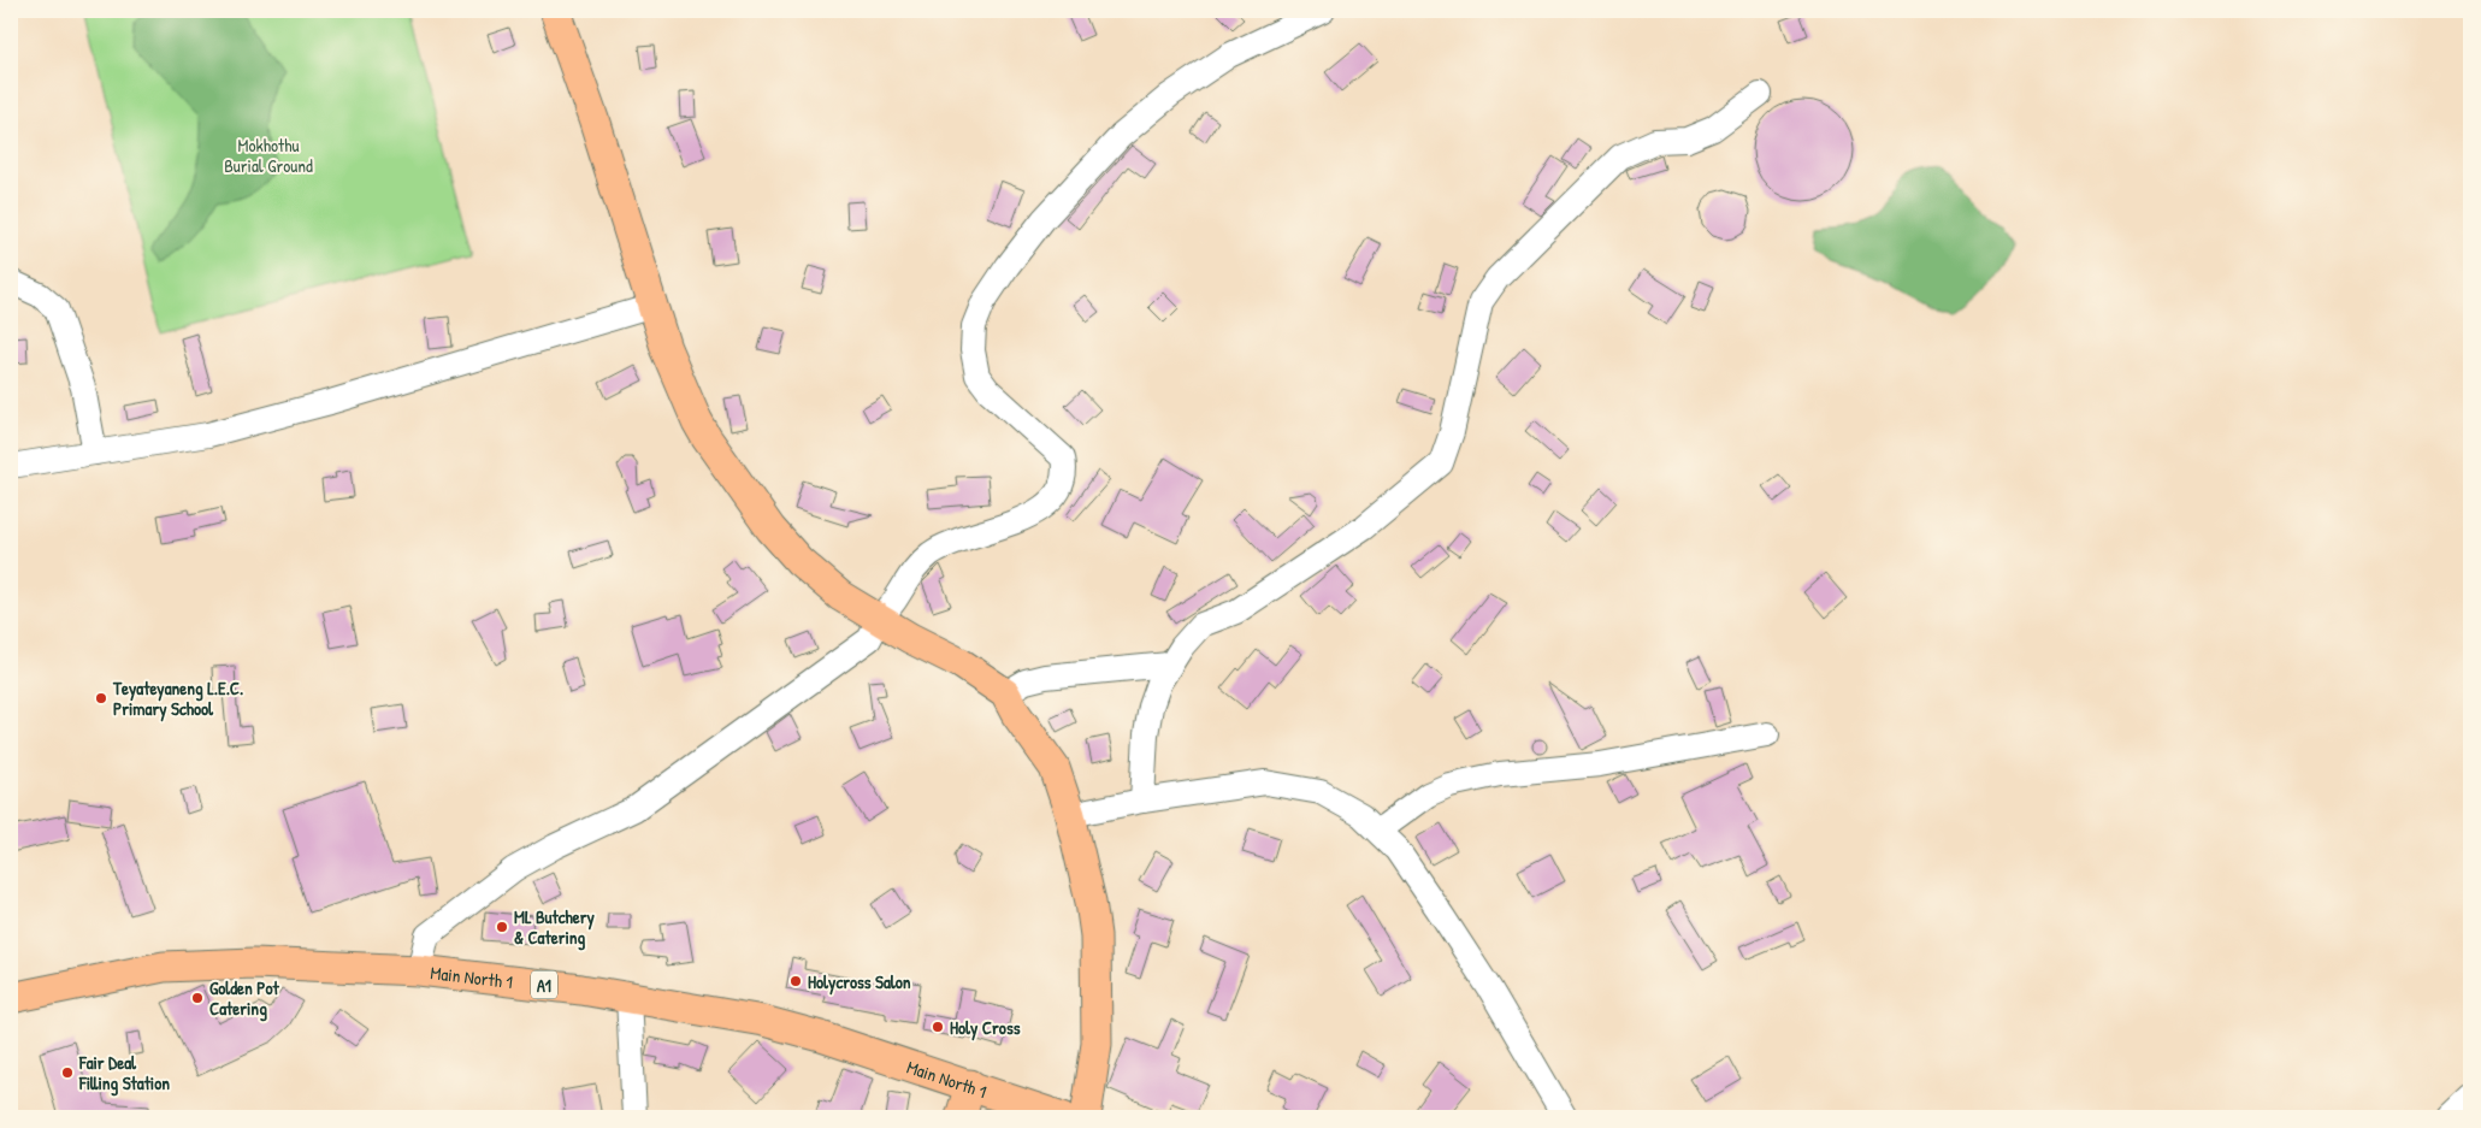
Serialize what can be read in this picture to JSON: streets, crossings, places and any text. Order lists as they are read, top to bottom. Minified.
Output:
{"streets":{"main road":["Main North 1","A1"]},"parks":["Mokhothu Burial Ground"],"places":["Teyateyaneng L.E.C. Primary School","ML Butchery & Catering","Holycross Salon","Golden Pot Catering","Holy Cross","Fair Deal Filling Station"]}
